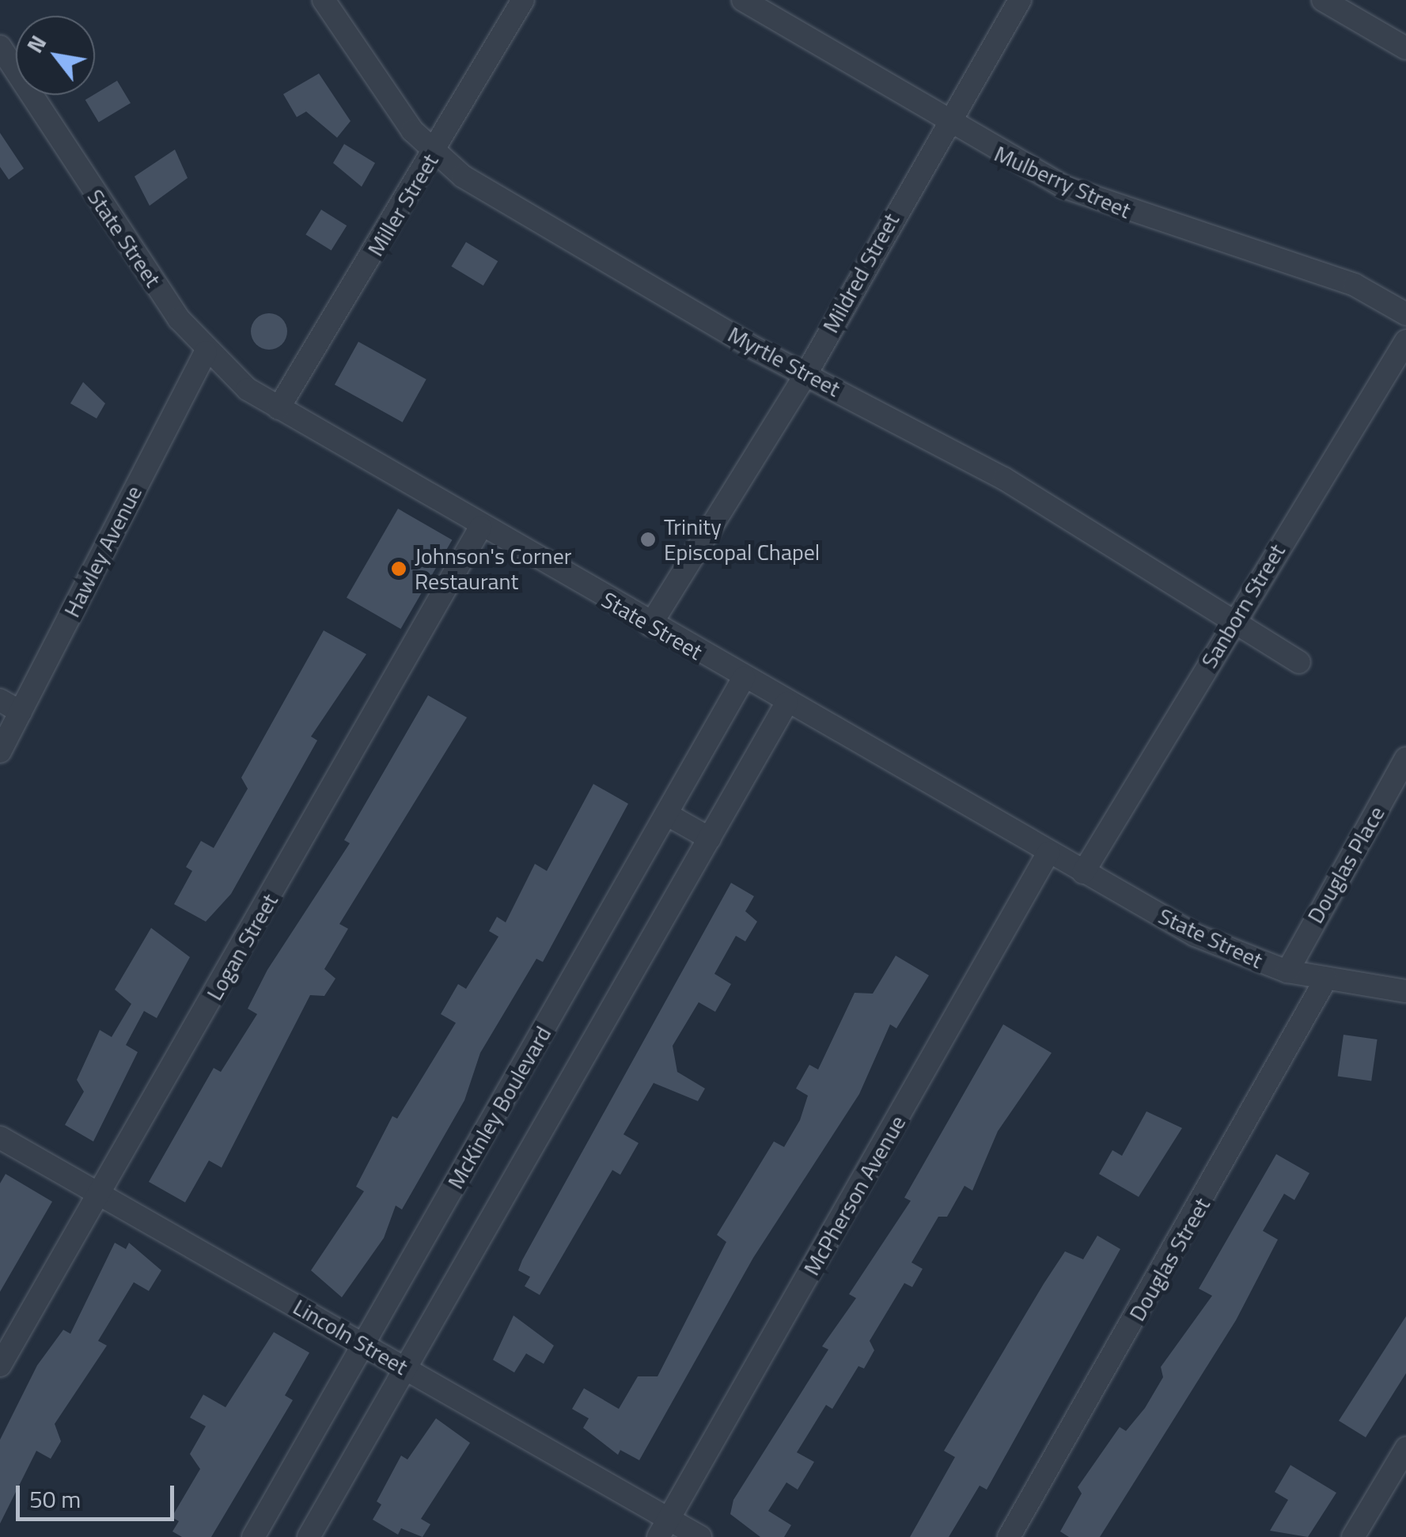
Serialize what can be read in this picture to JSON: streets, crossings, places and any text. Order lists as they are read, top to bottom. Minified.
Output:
{"streets":{"street":["Mulberry Street","Miller Street","State Street","Mildred Street","Myrtle Street","Hawley Avenue","Sanborn Street","Douglas Place","Logan Street","McKinley Boulevard","McPherson Avenue","Douglas Street","Lincoln Street"]},"crossings":[["Mulberry Street","Mildred Street"],["Miller Street","State Street"],["Miller Street","Myrtle Street"],["State Street","Mildred Street"],["State Street","Hawley Avenue"],["State Street","Sanborn Street"],["State Street","Douglas Place"],["State Street","Logan Street"],["State Street","McKinley Boulevard"],["State Street","McPherson Avenue"],["State Street","Douglas Street"],["Mildred Street","Myrtle Street"],["Myrtle Street","Sanborn Street"],["Logan Street","Lincoln Street"],["McKinley Boulevard","Lincoln Street"],["McPherson Avenue","Lincoln Street"]],"places":["Trinity Episcopal Chapel","Johnson's Corner Restaurant"],"scale_bar":"50 m","north":"top left"}
